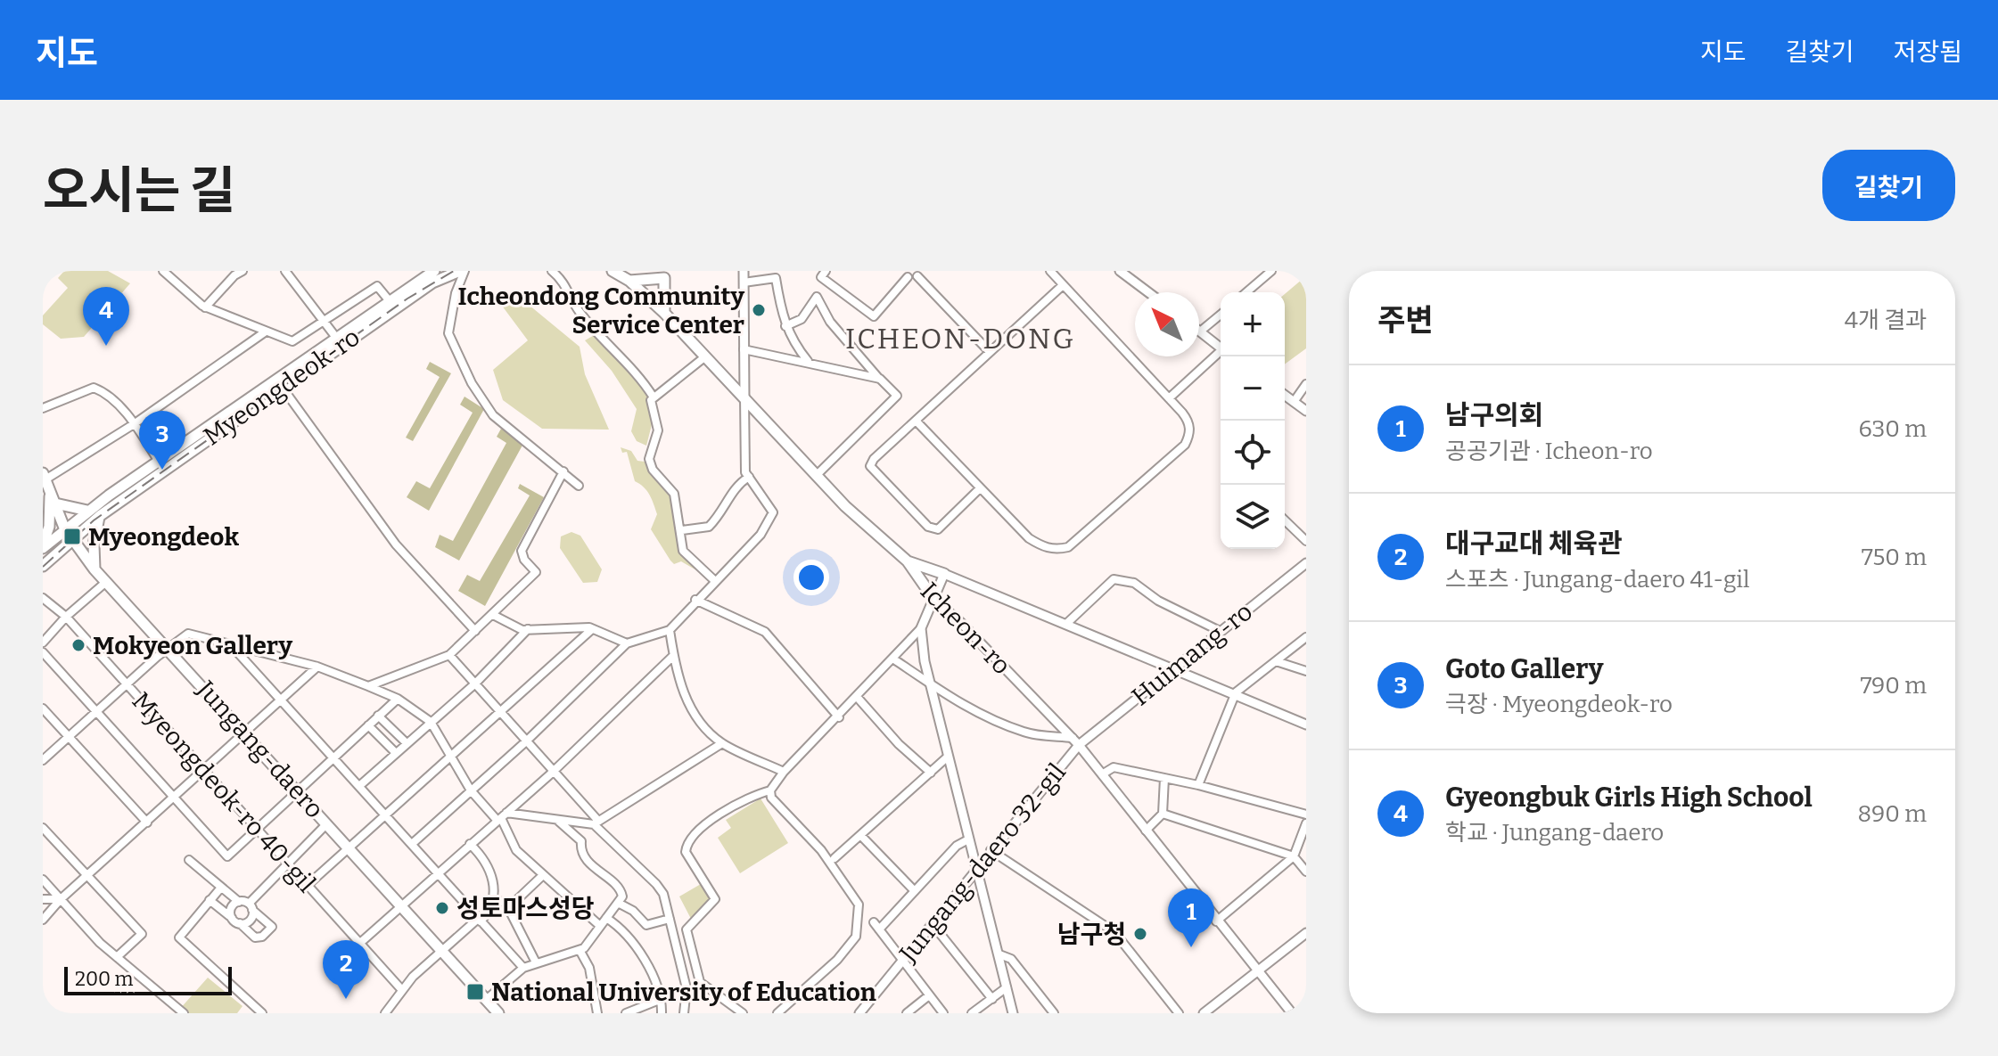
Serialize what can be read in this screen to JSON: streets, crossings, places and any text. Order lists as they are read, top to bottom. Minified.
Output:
{"streets":{"main road":["Myeongdeok-ro","Icheon-ro","Jungang-daero"],"street":["Huimang-ro","Myeongdeok-ro 40-gil","Jungang-daero 32-gil"]},"crossings":[["Myeongdeok-ro","Jungang-daero"],["Icheon-ro","Huimang-ro"],["Icheon-ro","Jungang-daero 32-gil"],["Huimang-ro","Jungang-daero 32-gil"]],"districts":["ICHEON-DONG"],"places":{"other":["Icheondong Community Service Center","Mokyeon Gallery","성토마스성당","남구청"],"transit":["Myeongdeok","National University of Education"]},"scale_bar":"200 m","north":"top left","page":{"header":"지도","nav":["지도","길찾기","저장됨"],"title":"오시는 길","buttons":"길찾기","heading":["주변","4개 결과"],"pins":["4","3","1","2"],"map_buttons":["+","−"],"list":[{"mark":"1","name":"남구의회","note":"공공기관 · Icheon-ro","value":"630 m"},{"mark":"2","name":"대구교대 체육관","note":"스포츠 · Jungang-daero 41-gil","value":"750 m"},{"mark":"3","name":"Goto Gallery","note":"극장 · Myeongdeok-ro","value":"790 m"},{"mark":"4","name":"Gyeongbuk Girls High School","note":"학교 · Jungang-daero","value":"890 m"}],"scale":"200 m"}}
